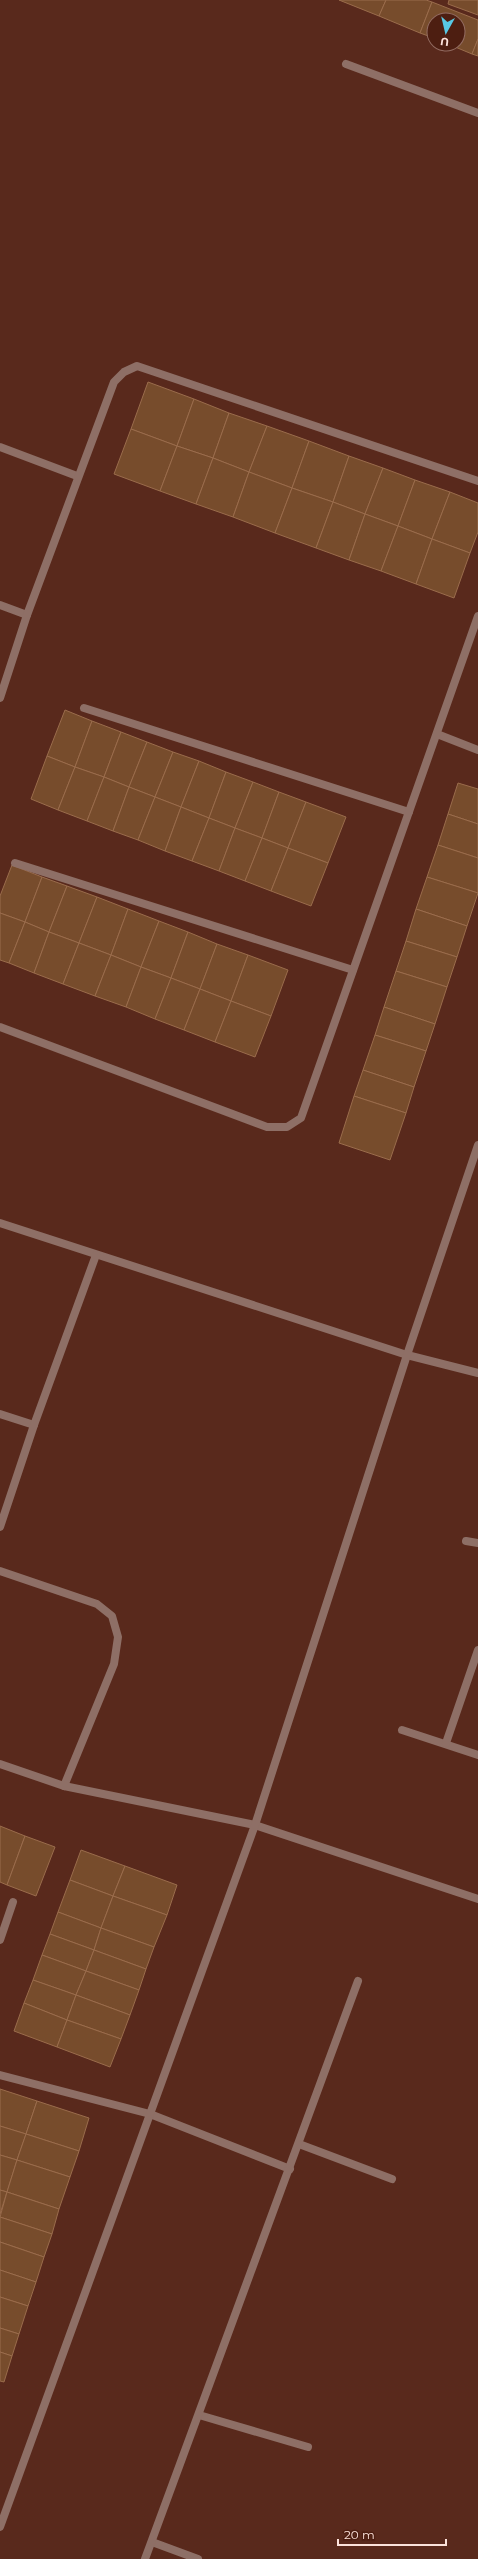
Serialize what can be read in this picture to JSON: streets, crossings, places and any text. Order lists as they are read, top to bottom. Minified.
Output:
{"scale_bar":"20 m","north":"bottom"}
